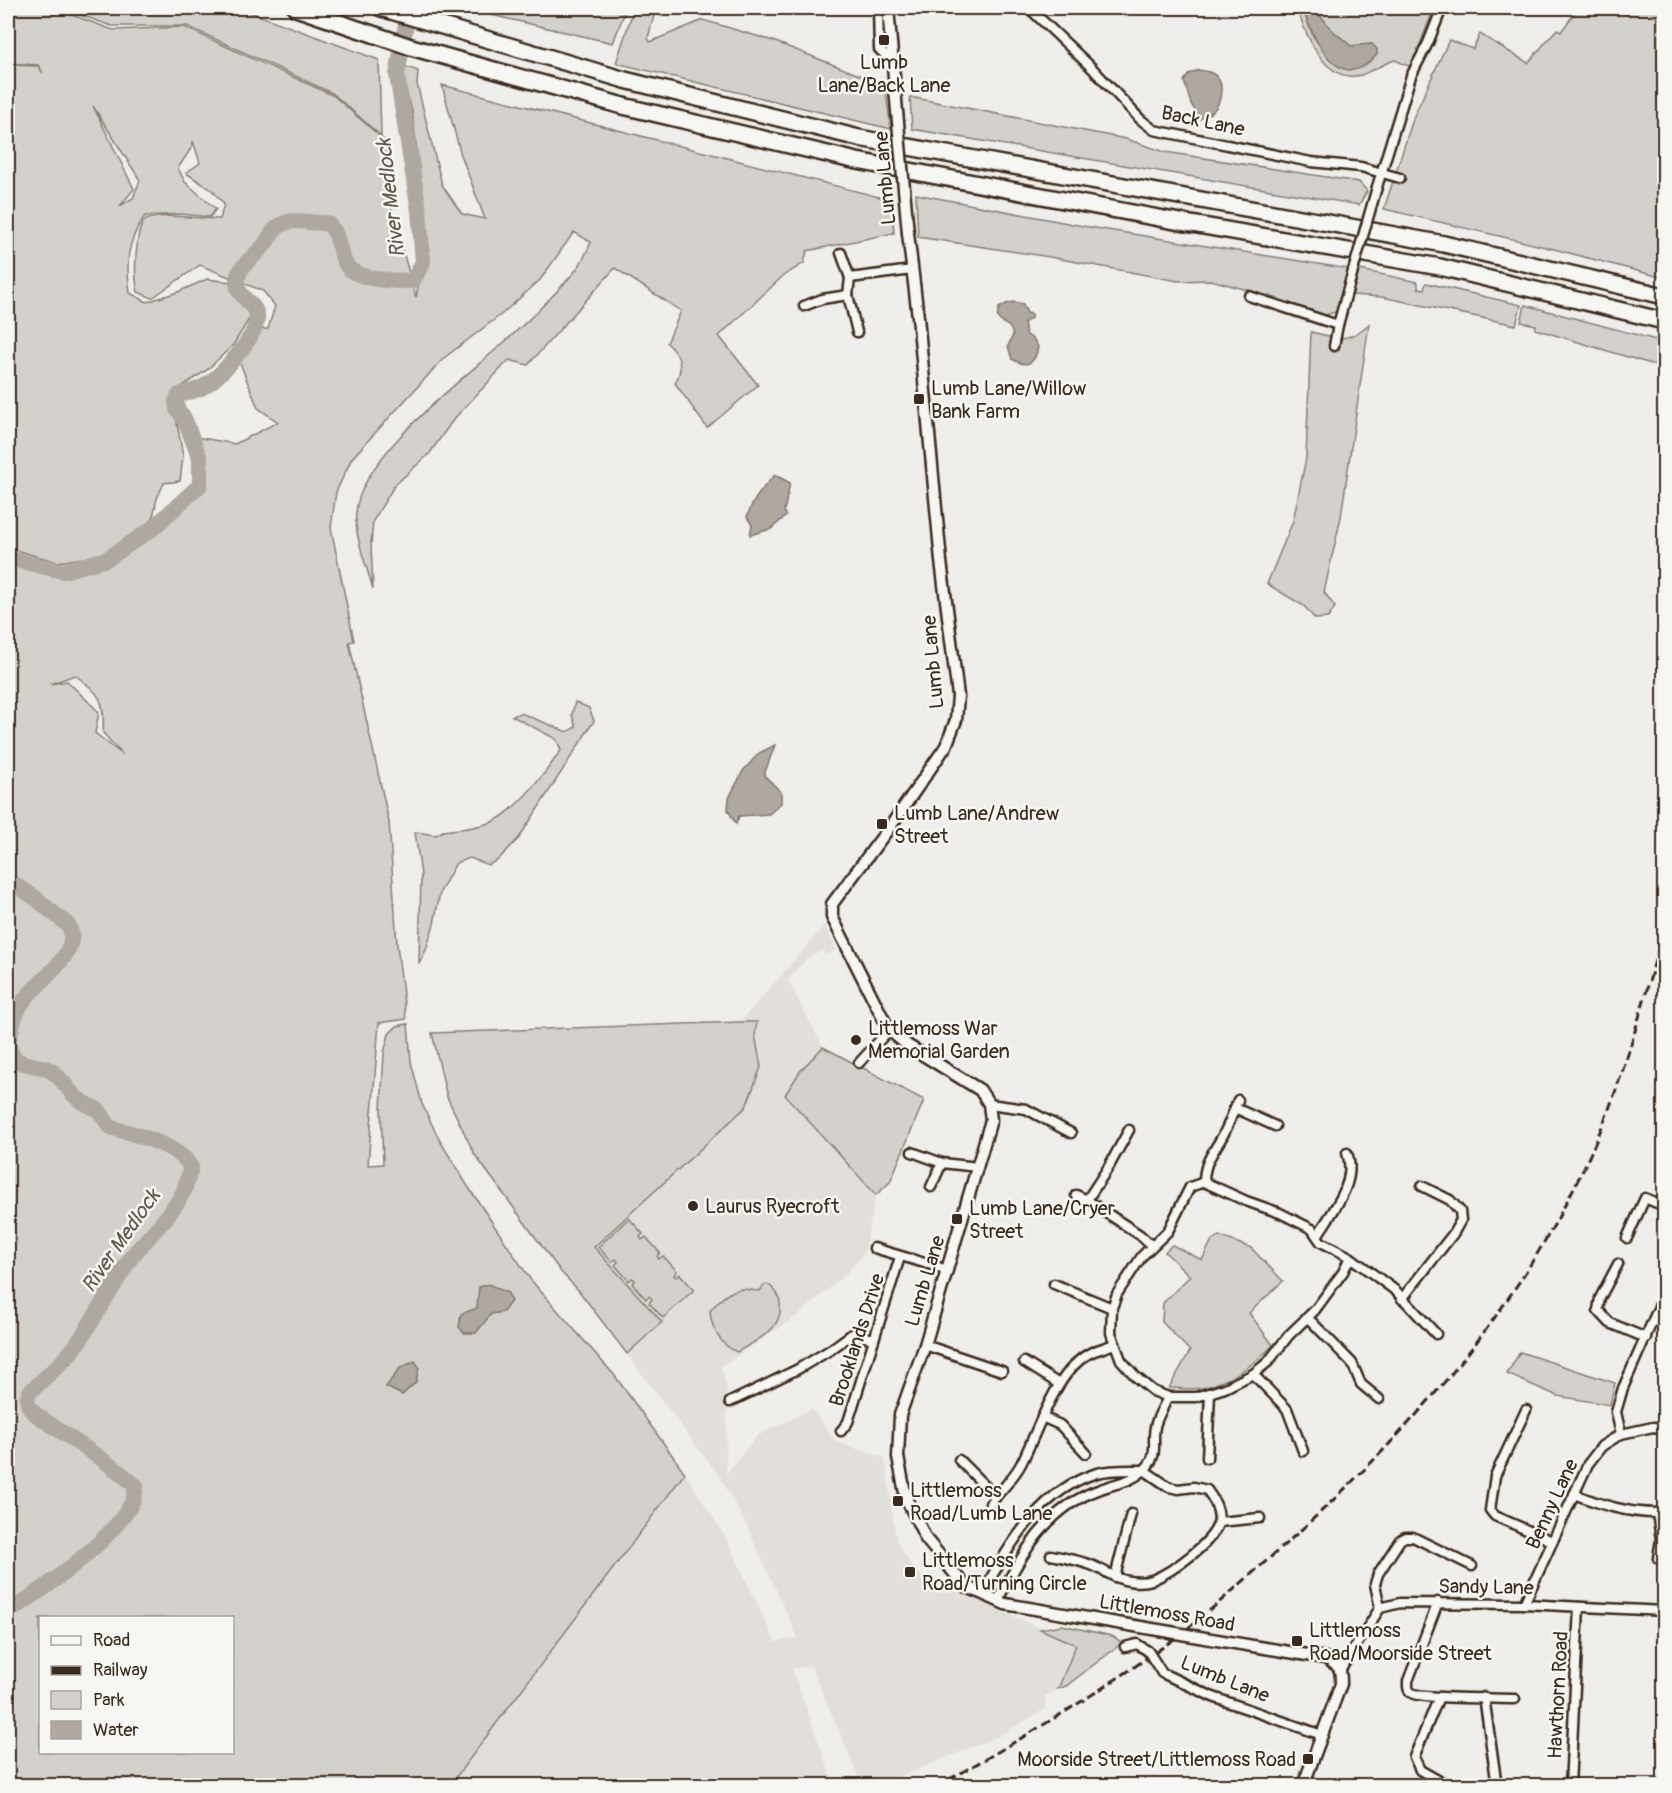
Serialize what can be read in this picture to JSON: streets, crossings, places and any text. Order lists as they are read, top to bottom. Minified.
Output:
{"streets":{"street":["Back Lane","Lumb Lane","Brooklands Drive","Benny Lane","Sandy Lane","Littlemoss Road","Hawthorn Road"]},"crossings":[["Lumb Lane","Littlemoss Road"],["Benny Lane","Sandy Lane"],["Sandy Lane","Hawthorn Road"]],"water":["River Medlock"],"places":{"transit":["Lumb Lane/Back Lane","Lumb Lane/Willow Bank Farm","Lumb Lane/Andrew Street","Lumb Lane/Cryer Street","Littlemoss Road/Lumb Lane","Littlemoss Road/Turning Circle","Littlemoss Road/Moorside Street","Moorside Street/Littlemoss Road"],"other":["Littlemoss War Memorial Garden","Laurus Ryecroft"]},"legend":["Road","Railway","Park","Water"]}
